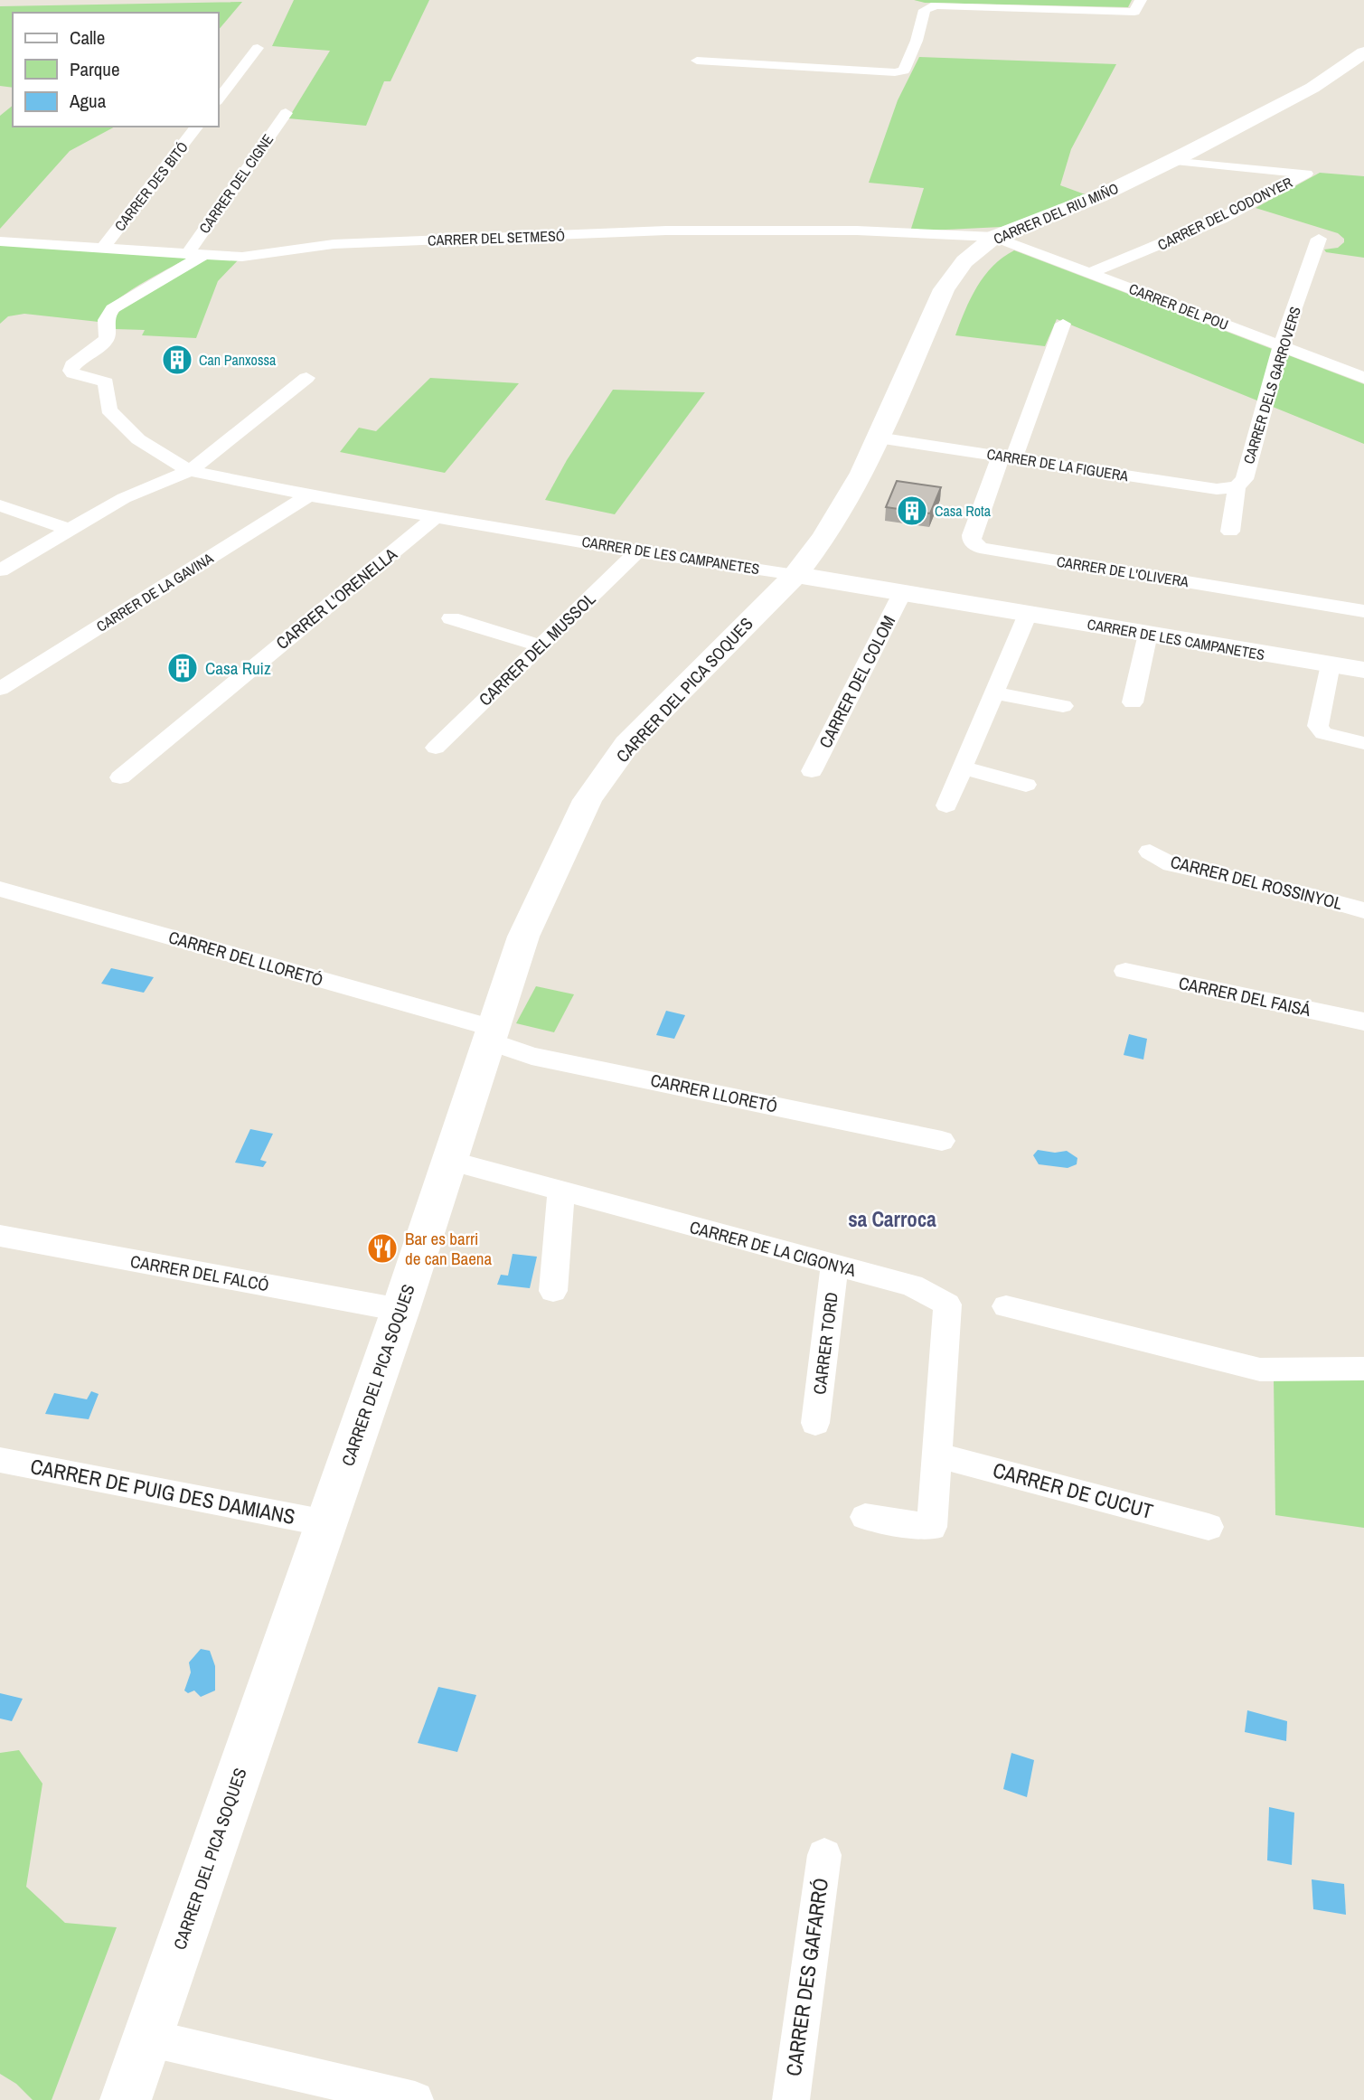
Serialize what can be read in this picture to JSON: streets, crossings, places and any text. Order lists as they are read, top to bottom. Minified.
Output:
{"streets":{"street":["CARRER DEL CIGNE","CARRER DES BITÓ","CARRER DEL RIU MIÑO","CARRER DEL CODONYER","CARRER DEL SETMESÓ","CARRER DEL POU","CARRER DELS GARROVERS","CARRER DE LA FIGUERA","CARRER DE LES CAMPANETES","CARRER DE L'OLIVERA","CARRER DE LA GAVINA","CARRER L'ORENELLA","CARRER DEL MUSSOL","CARRER DEL COLOM","CARRER DEL PICA SOQUES","CARRER DEL ROSSINYOL","CARRER DEL LLORETÓ","CARRER DEL FAISÁ","CARRER LLORETÓ","CARRER DE LA CIGONYA","CARRER DEL FALCÓ","CARRER TORD","CARRER DE CUCUT","CARRER DE PUIG DES DAMIANS","CARRER DES GAFARRÓ"]},"crossings":[["CARRER DEL CIGNE","CARRER DEL SETMESÓ"],["CARRER DES BITÓ","CARRER DEL SETMESÓ"],["CARRER DEL RIU MIÑO","CARRER DEL CODONYER"],["CARRER DEL RIU MIÑO","CARRER DEL SETMESÓ"],["CARRER DEL RIU MIÑO","CARRER DEL POU"],["CARRER DEL RIU MIÑO","CARRER DE LA FIGUERA"],["CARRER DEL RIU MIÑO","CARRER DE LES CAMPANETES"],["CARRER DEL RIU MIÑO","CARRER DEL PICA SOQUES"],["CARRER DEL CODONYER","CARRER DEL POU"],["CARRER DEL SETMESÓ","CARRER DEL POU"],["CARRER DEL POU","CARRER DELS GARROVERS"],["CARRER DELS GARROVERS","CARRER DE LA FIGUERA"],["CARRER DE LA FIGUERA","CARRER DE L'OLIVERA"],["CARRER DE LES CAMPANETES","CARRER DE LA GAVINA"],["CARRER DE LES CAMPANETES","CARRER L'ORENELLA"],["CARRER DE LES CAMPANETES","CARRER DEL MUSSOL"],["CARRER DE LES CAMPANETES","CARRER DEL COLOM"],["CARRER DE LES CAMPANETES","CARRER DEL PICA SOQUES"],["CARRER DEL PICA SOQUES","CARRER DEL LLORETÓ"],["CARRER DEL PICA SOQUES","CARRER LLORETÓ"],["CARRER DEL PICA SOQUES","CARRER DE LA CIGONYA"],["CARRER DEL PICA SOQUES","CARRER DEL FALCÓ"],["CARRER DEL PICA SOQUES","CARRER DE PUIG DES DAMIANS"],["CARRER DEL LLORETÓ","CARRER LLORETÓ"],["CARRER DE LA CIGONYA","CARRER TORD"],["CARRER DE LA CIGONYA","CARRER DE CUCUT"]],"districts":["sa Carroca"],"places":{"building":["Can Panxossa","Casa Rota","Casa Ruiz"],"restaurant":["Bar es barri de can Baena"]},"legend":["Calle","Parque","Agua"]}
